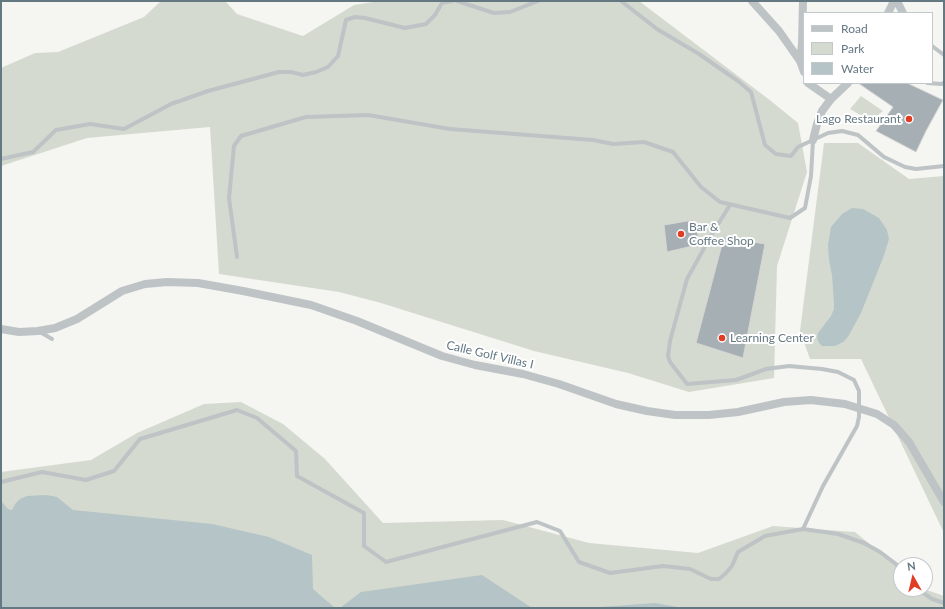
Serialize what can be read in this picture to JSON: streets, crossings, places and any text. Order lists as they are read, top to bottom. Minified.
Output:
{"streets":{"street":["Calle Golf Villas I"]},"places":["Lago Restaurant","Bar & Coffee Shop","Learning Center"],"legend":["Road","Park","Water"],"north":"top"}
